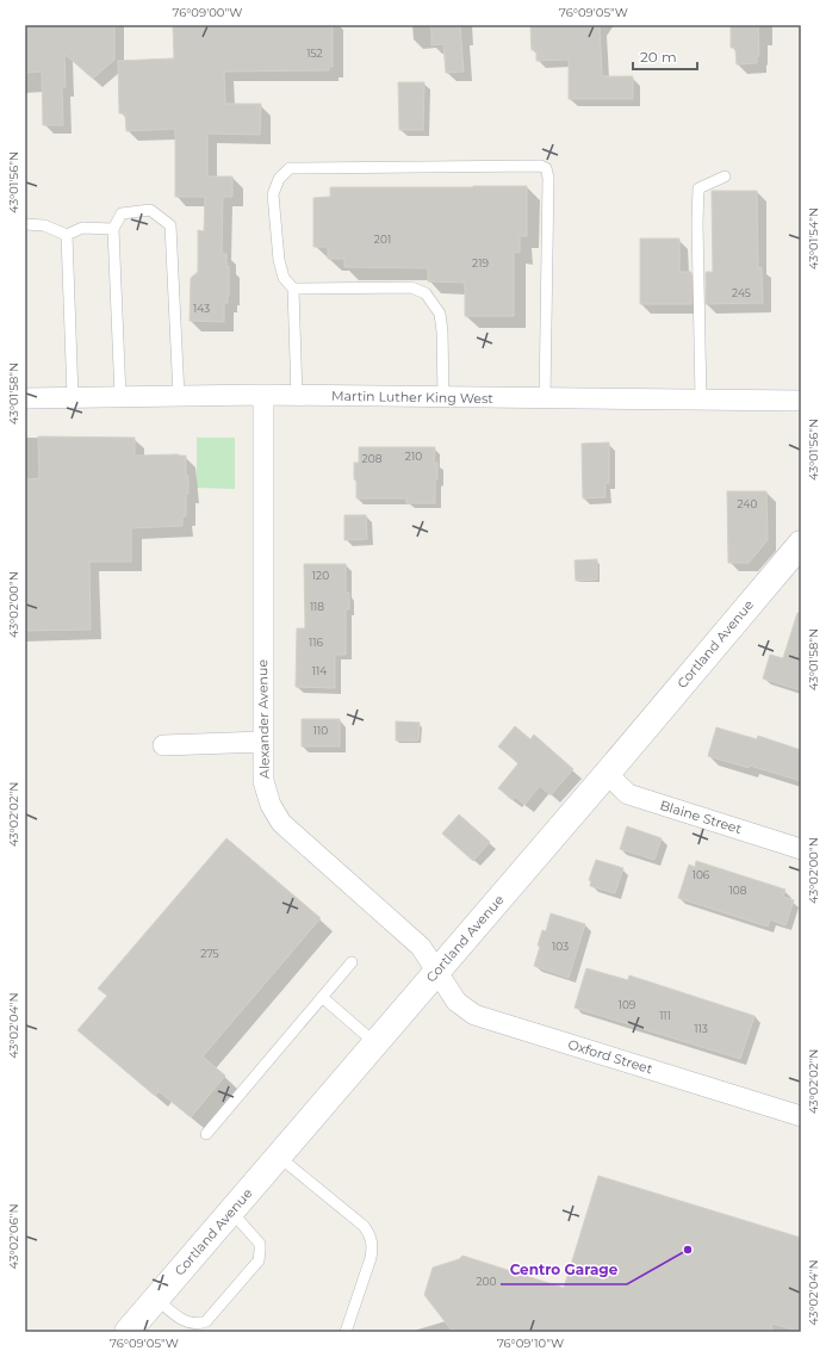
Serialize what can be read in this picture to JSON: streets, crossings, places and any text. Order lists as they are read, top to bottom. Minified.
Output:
{"streets":{"street":["Martin Luther King West","Cortland Avenue","Alexander Avenue","Blaine Street","Oxford Street"]},"crossings":[["Martin Luther King West","Alexander Avenue"],["Cortland Avenue","Alexander Avenue"],["Cortland Avenue","Blaine Street"],["Cortland Avenue","Oxford Street"],["Alexander Avenue","Oxford Street"]],"places":["Centro Garage"],"house_numbers":["152","201","219","245","143","210","208","240","120","118","116","114","110","106","108","103","275","109","111","113","200"],"scale_bar":"20 m","coordinates":["76°09'00\"W","76°09'05\"W","43°01'56\"N","43°01'54\"N","43°01'58\"N","43°02'00\"N","43°02'02\"N","43°02'04\"N","43°02'06\"N","76°09'10\"W"]}
